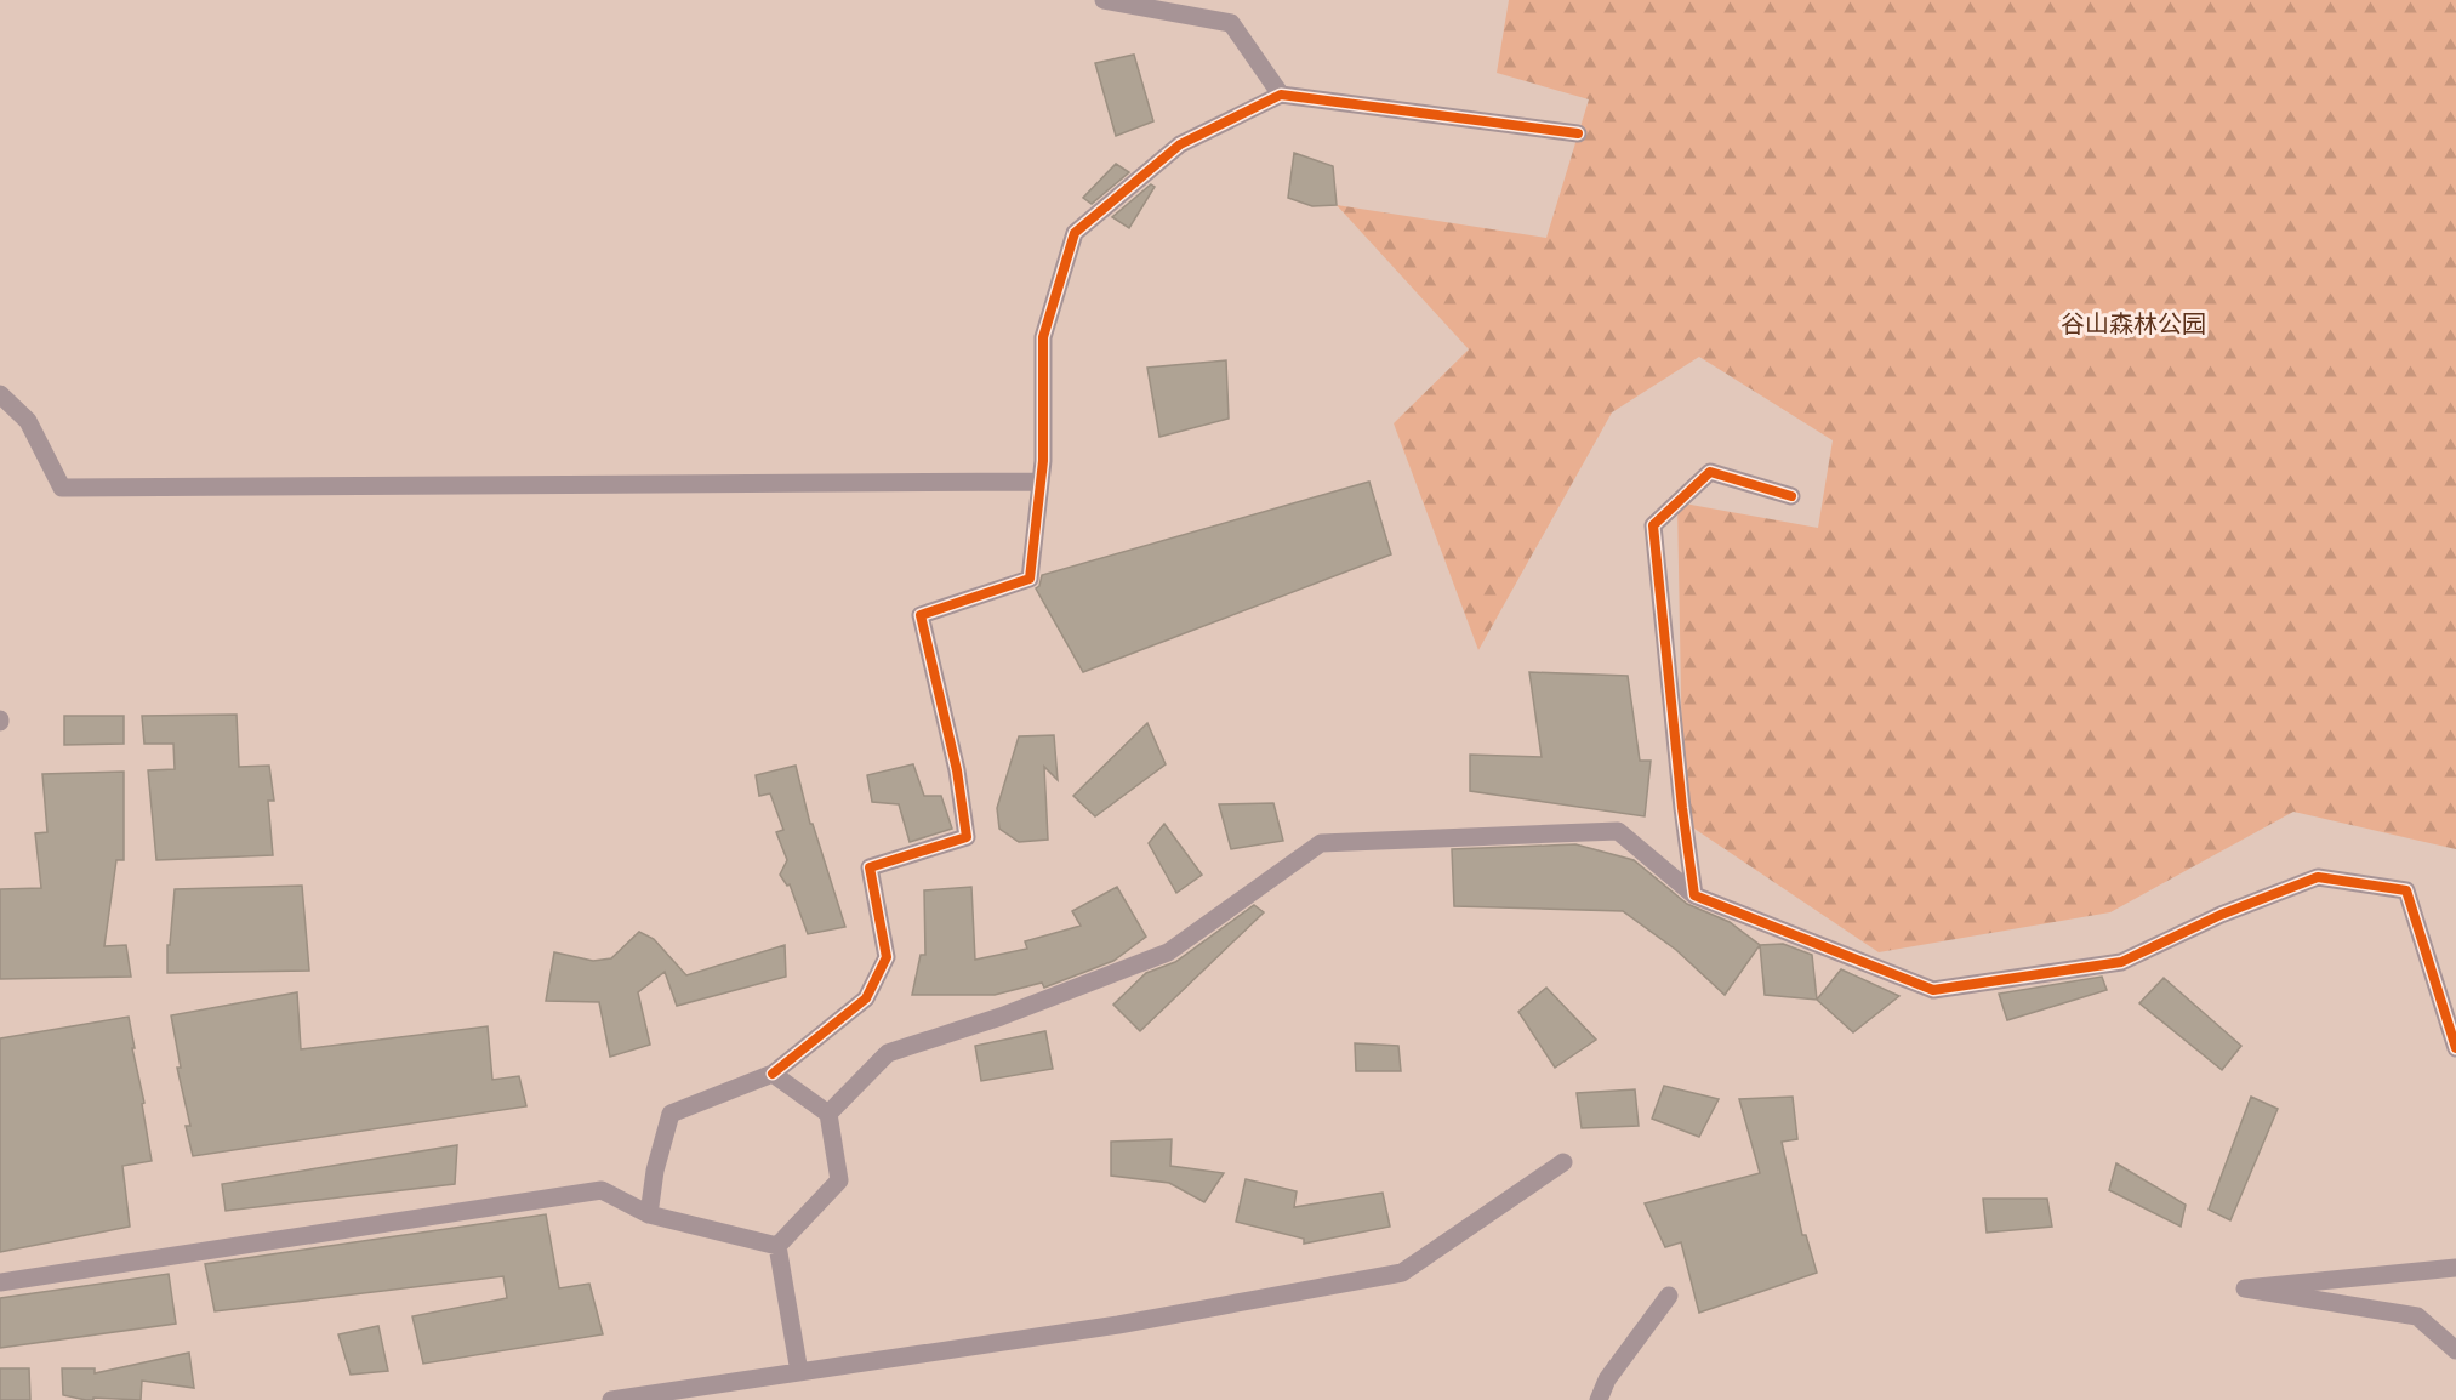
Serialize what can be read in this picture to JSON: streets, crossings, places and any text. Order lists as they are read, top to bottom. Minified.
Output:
{"parks":["谷山森林公园"]}
